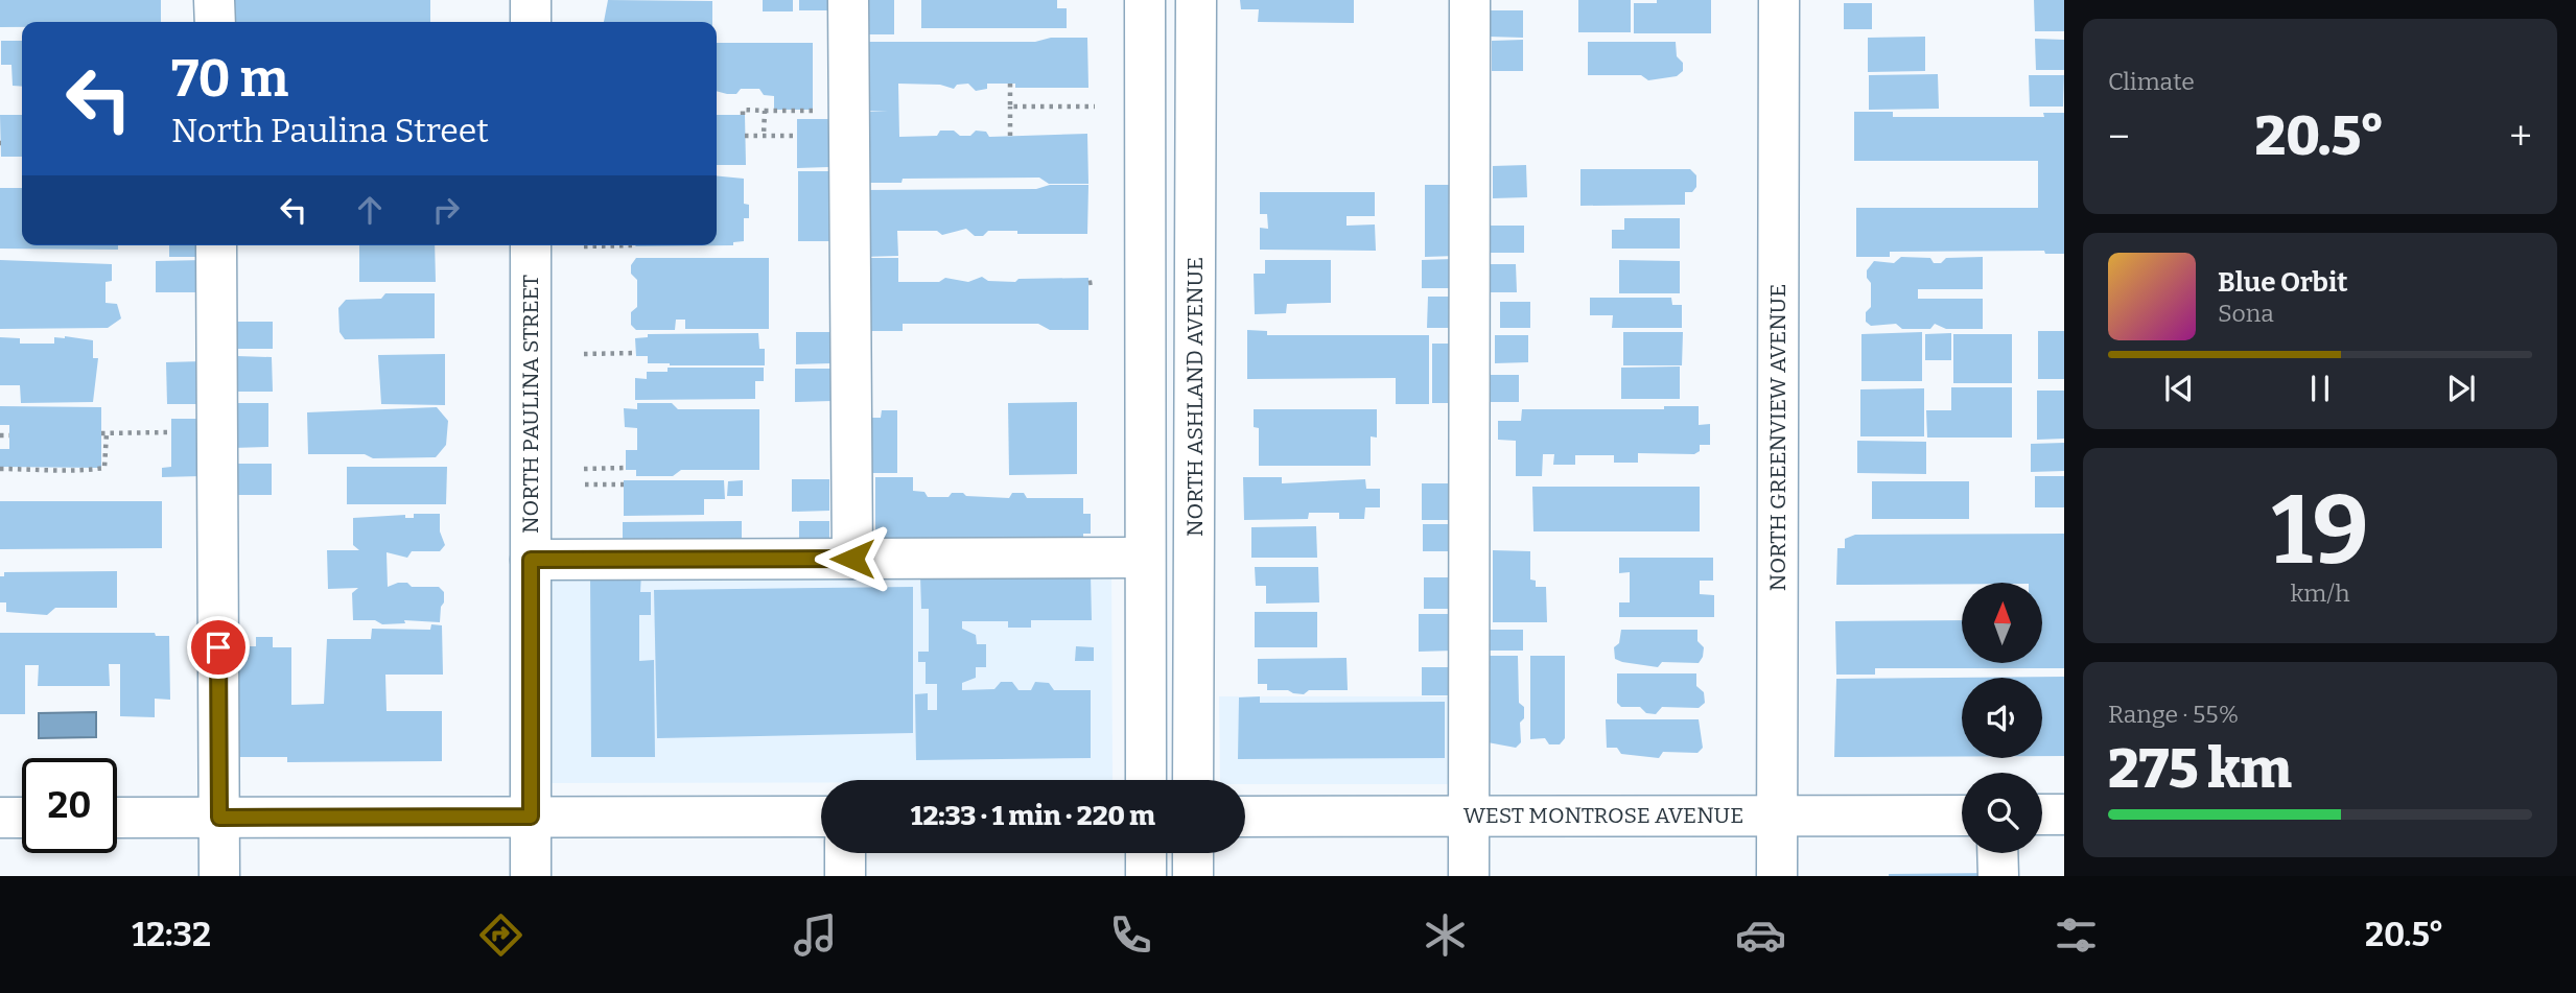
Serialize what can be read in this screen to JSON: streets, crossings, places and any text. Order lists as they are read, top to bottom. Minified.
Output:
{"streets":{"main road":["NORTH ASHLAND AVENUE","NORTH PAULINA STREET","NORTH GREENVIEW AVENUE","WEST MONTROSE AVENUE"]},"crossings":[["NORTH GREENVIEW AVENUE","WEST MONTROSE AVENUE"]],"north":"top","page":{"tile":["Climate",["19","km/h"],["Range · 55%","275 km"]],"turn":["70 m","North Paulina Street"],"heat":["−","20.5°","+"],"song":["Blue Orbit","Sona"],"limit":"20","trip":"12:33 · 1 min · 220 m","tabs":["12:32","20.5°"]}}
